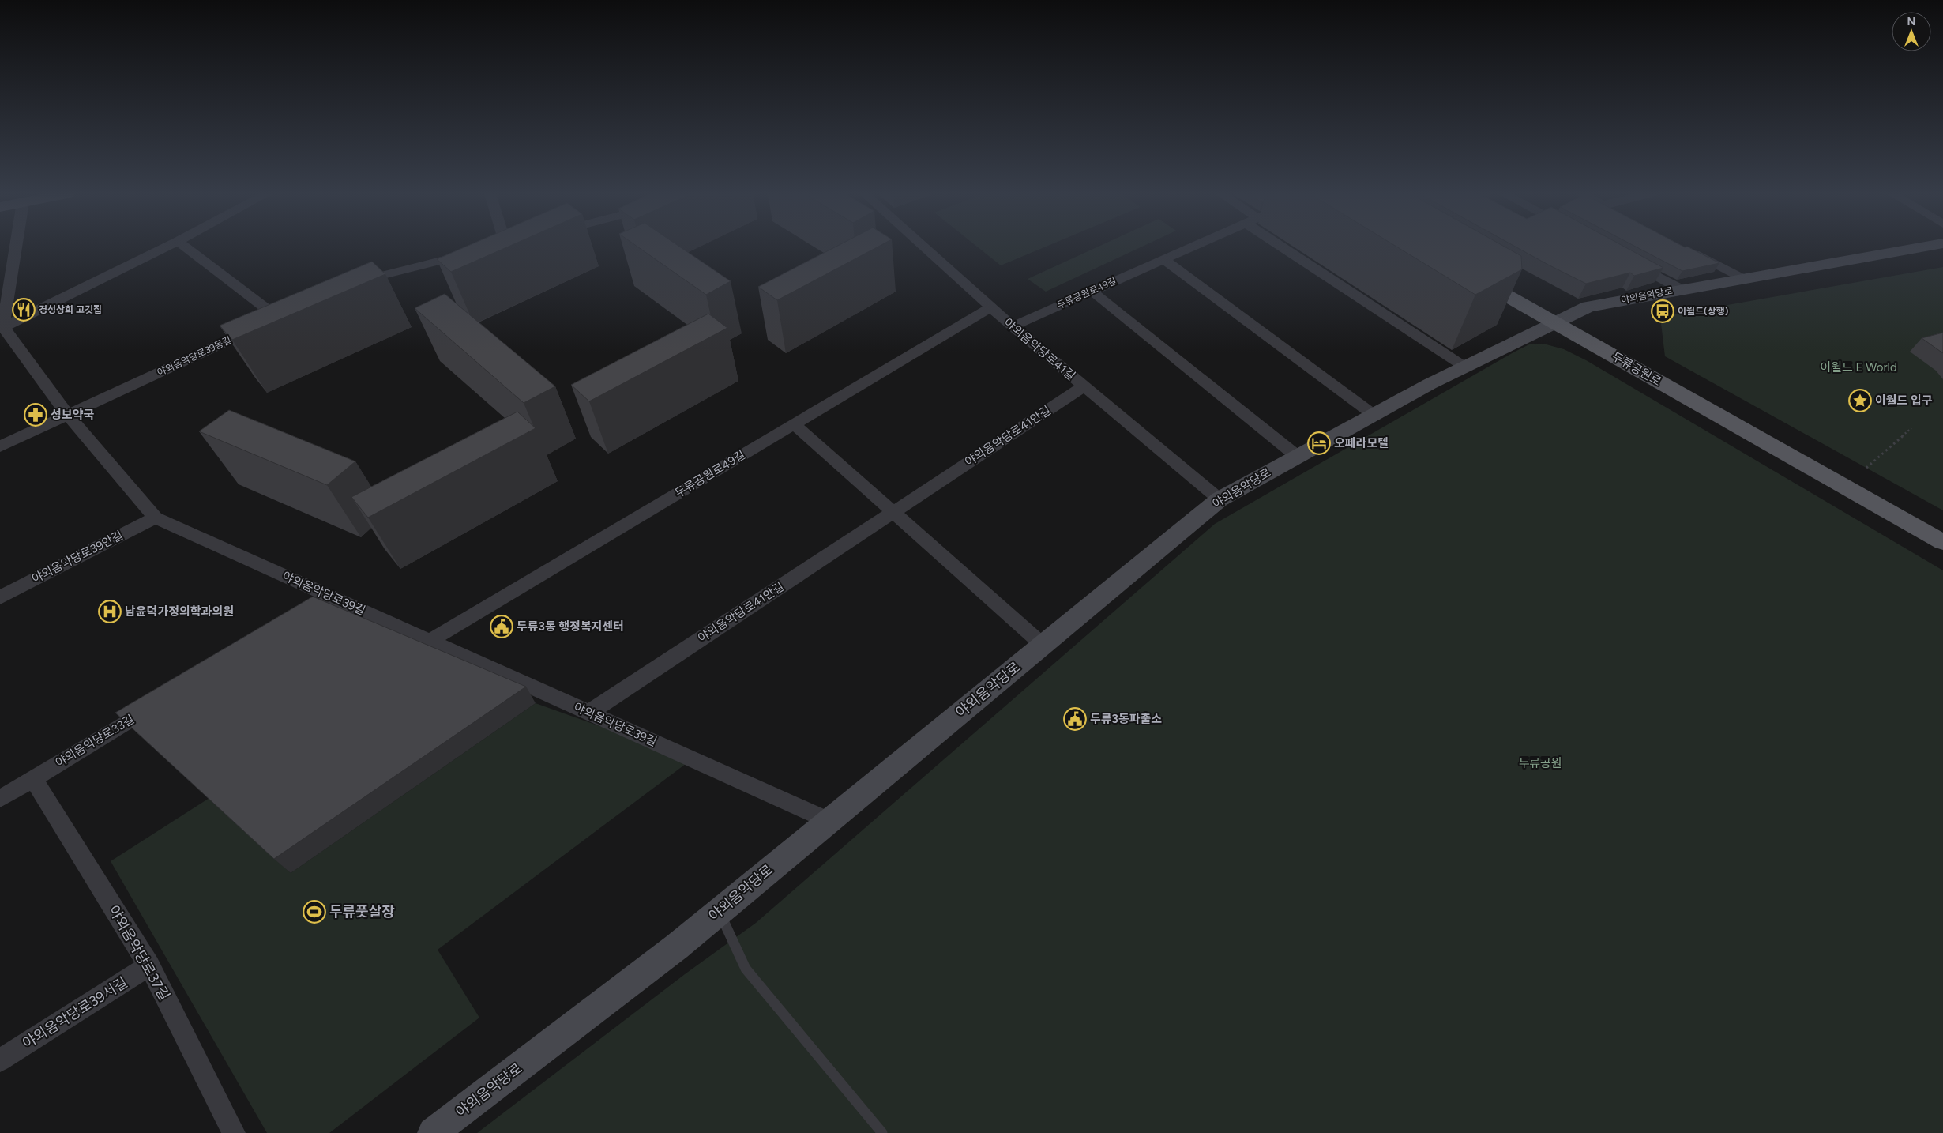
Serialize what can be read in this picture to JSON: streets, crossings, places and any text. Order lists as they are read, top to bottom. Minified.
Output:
{"streets":{"main road":["야외음악당로","두류공원로"],"street":["두류공원로49길","야외음악당로41길","야외음악당로39동길","야외음악당로41안길","야외음악당로39안길","야외음악당로39길","야외음악당로33길","야외음악당로37길","야외음악당로39서길"]},"crossings":[["두류공원로49길","야외음악당로41길"],["두류공원로49길","야외음악당로39길"],["야외음악당로","야외음악당로41길"],["야외음악당로","두류공원로"],["야외음악당로","야외음악당로39길"],["야외음악당로41길","야외음악당로41안길"],["야외음악당로39동길","야외음악당로39길"],["야외음악당로41안길","야외음악당로39길"],["야외음악당로39안길","야외음악당로39길"],["야외음악당로33길","야외음악당로37길"],["야외음악당로37길","야외음악당로39서길"]],"parks":["이월드 E World","두류공원"],"places":{"restaurant":["경성상회 고깃집"],"bus stop":["이월드(상행)"],"place":["이월드 입구"],"pharmacy":["성보약국"],"hotel":["오페라모텔"],"hospital":["남윤덕가정의학과의원"],"public building":["두류3동 행정복지센터","두류3동파출소"],"sports":["두류풋살장"]},"north":"top"}
